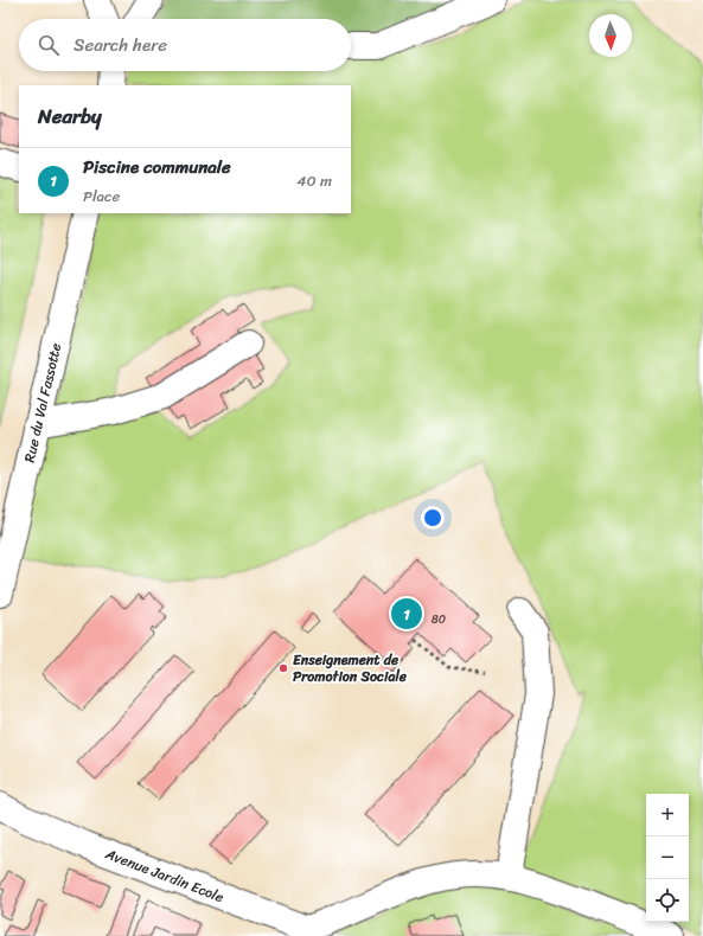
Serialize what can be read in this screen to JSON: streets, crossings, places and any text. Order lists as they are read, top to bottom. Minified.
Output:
{"streets":{"street":["Rue du Val Fassotte","Avenue Jardin Ecole"]},"places":["Enseignement de Promotion Sociale"],"house_numbers":["80"],"north":"bottom","page":{"search":"Search here","heading":"Nearby","list":[{"mark":"1","name":"Piscine communale","note":"Place","value":"40 m"}],"pins":"1","map_buttons":["+","−"]}}
